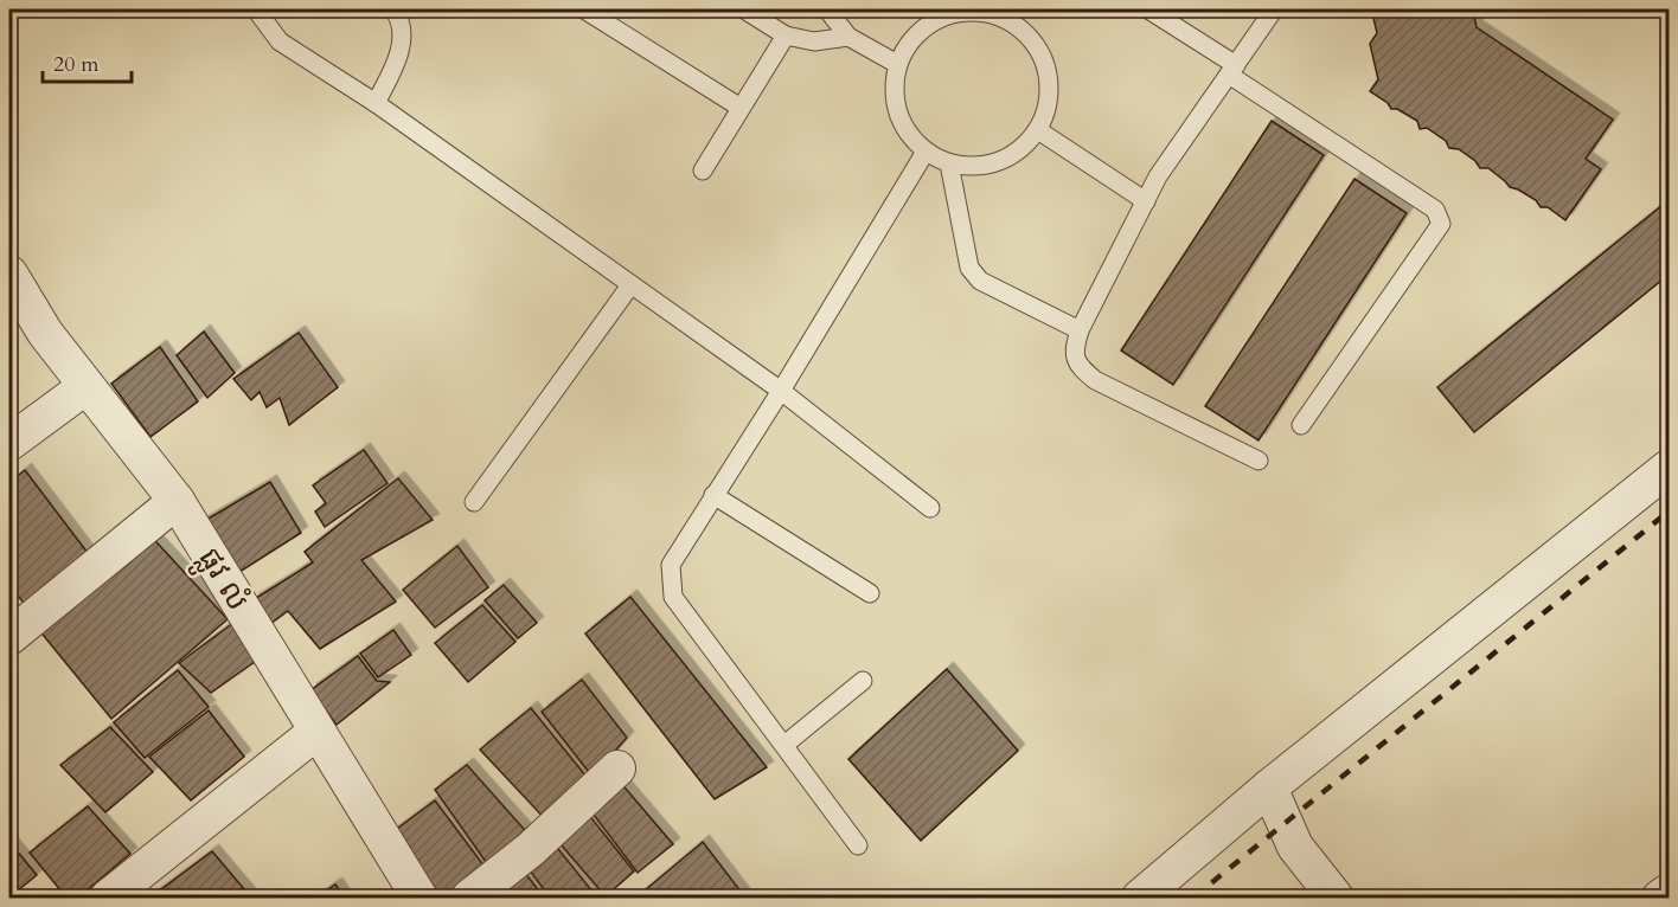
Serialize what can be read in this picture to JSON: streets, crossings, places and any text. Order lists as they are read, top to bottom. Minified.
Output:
{"streets":{"street":["ផ្លូវ លំ"]},"scale_bar":"20 m"}
